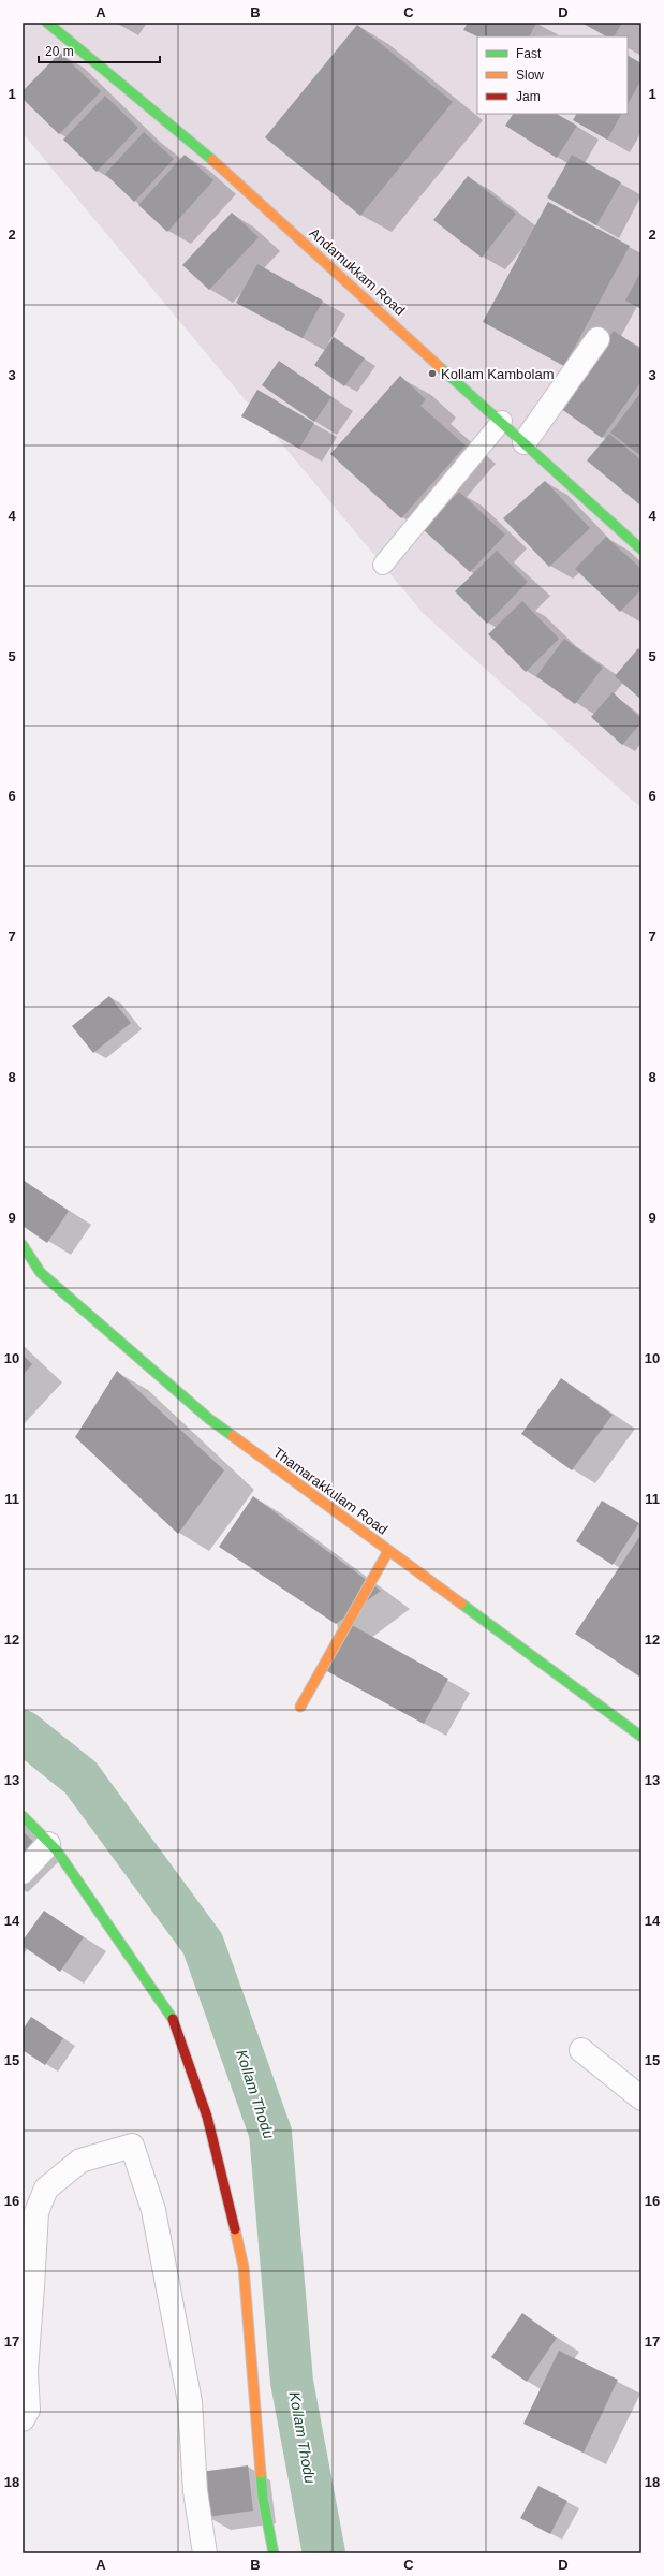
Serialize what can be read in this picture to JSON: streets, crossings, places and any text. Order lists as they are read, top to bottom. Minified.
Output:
{"streets":{"street":["Andamukkam Road","Thamarakkulam Road"]},"water":["Kollam Thodu"],"places":["Kollam Kambolam"],"legend":["Fast","Slow","Jam"],"scale_bar":"20 m","grid":{"columns":["A","B","C","D"],"rows":["1","2","3","4","5","6","7","8","9","10","11","12","13","14","15","16","17","18"]}}
